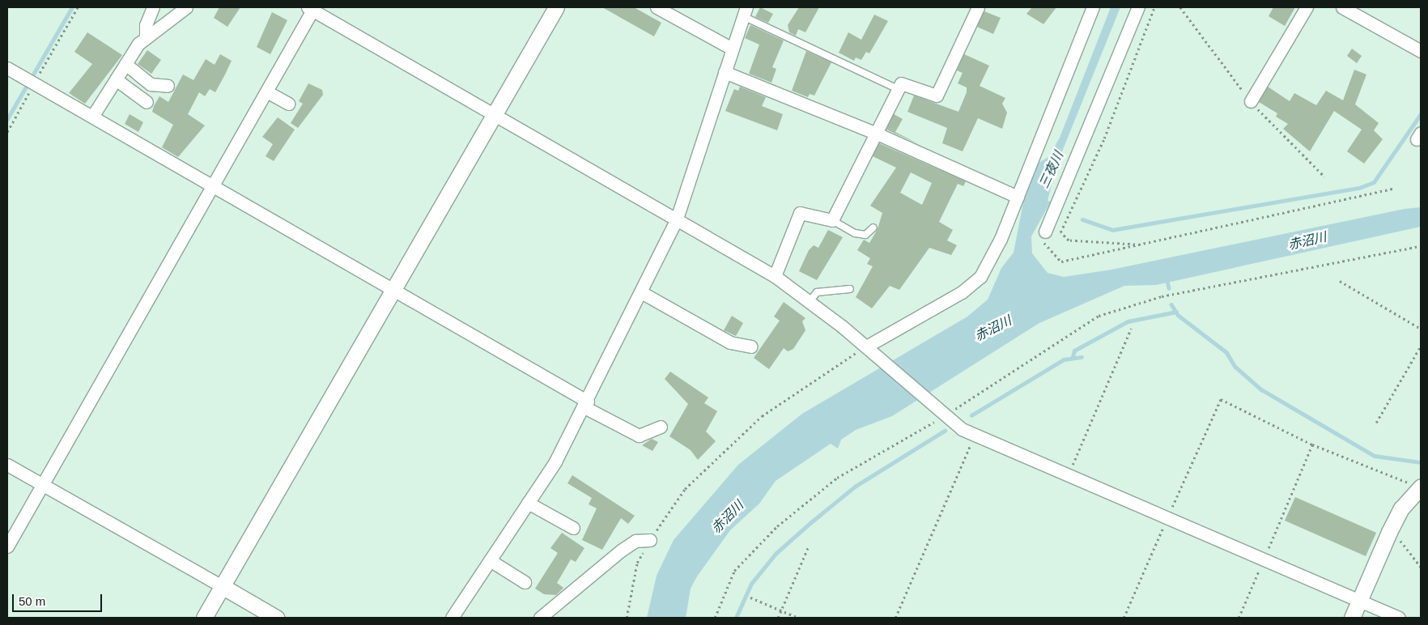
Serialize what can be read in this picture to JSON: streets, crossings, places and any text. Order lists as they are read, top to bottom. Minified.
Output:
{"water":["三夜川","赤沼川"],"scale_bar":"50 m"}
